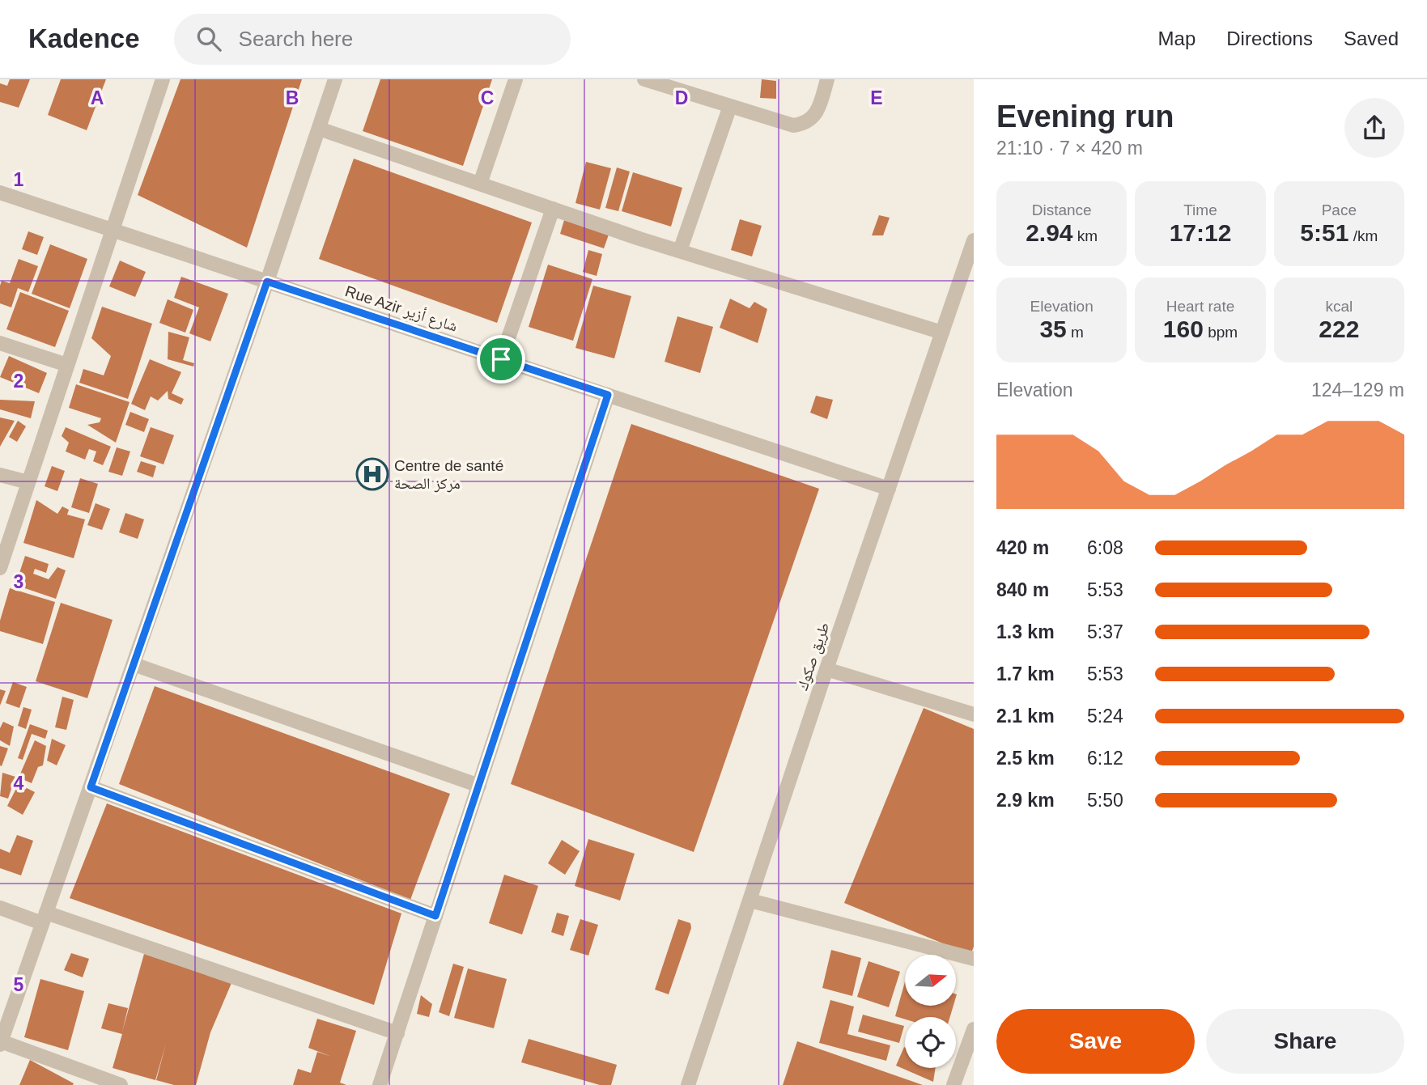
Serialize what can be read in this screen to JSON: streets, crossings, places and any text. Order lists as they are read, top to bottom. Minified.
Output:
{"streets":{"street":["Rue Azir شارع أزير","طريق صكوك"]},"crossings":[["Rue Azir شارع أزير","طريق صكوك"]],"places":{"hospital":["Centre de santé مركز الصحة"]},"north":"right","page":{"header":"Kadence","search":"Search here","nav":["Map","Directions","Saved"],"heading":["Evening run","21:10 · 7 × 420 m"],"stats":[["Distance","2.94 km"],["Time","17:12"],["Pace","5:51 /km"],["Elevation","35 m"],["Heart rate","160 bpm"],["kcal","222"]],"chart":["Elevation","124–129 m"],"list":[{"name":"420 m","note":"6:08"},{"name":"840 m","note":"5:53"},{"name":"1.3 km","note":"5:37"},{"name":"1.7 km","note":"5:53"},{"name":"2.1 km","note":"5:24"},{"name":"2.5 km","note":"6:12"},{"name":"2.9 km","note":"5:50"}],"buttons":["Save","Share"]},"grid":{"columns":["A","B","C","D","E"],"rows":["1","2","3","4","5"]}}
